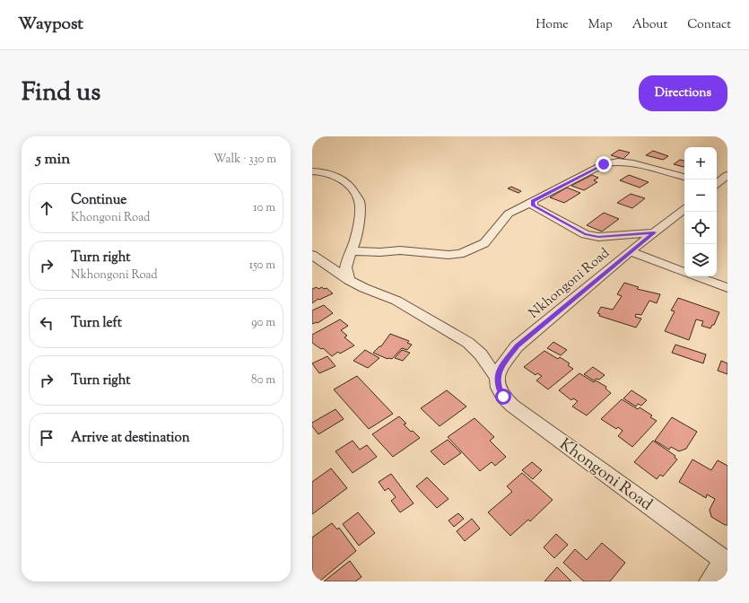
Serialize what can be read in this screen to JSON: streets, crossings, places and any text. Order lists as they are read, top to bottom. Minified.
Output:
{"streets":{"street":["Nkhongoni Road","Khongoni Road"]},"crossings":[["Nkhongoni Road","Khongoni Road"]],"page":{"header":"Waypost","nav":["Home","Map","About","Contact"],"title":"Find us","buttons":"Directions","heading":["5 min","Walk · 330 m"],"map_buttons":["+","−"],"list":[["Continue","Khongoni Road","10 m"],["Turn right","Nkhongoni Road","150 m"],["Turn left","90 m"],["Turn right","80 m"],"Arrive at destination"]}}
